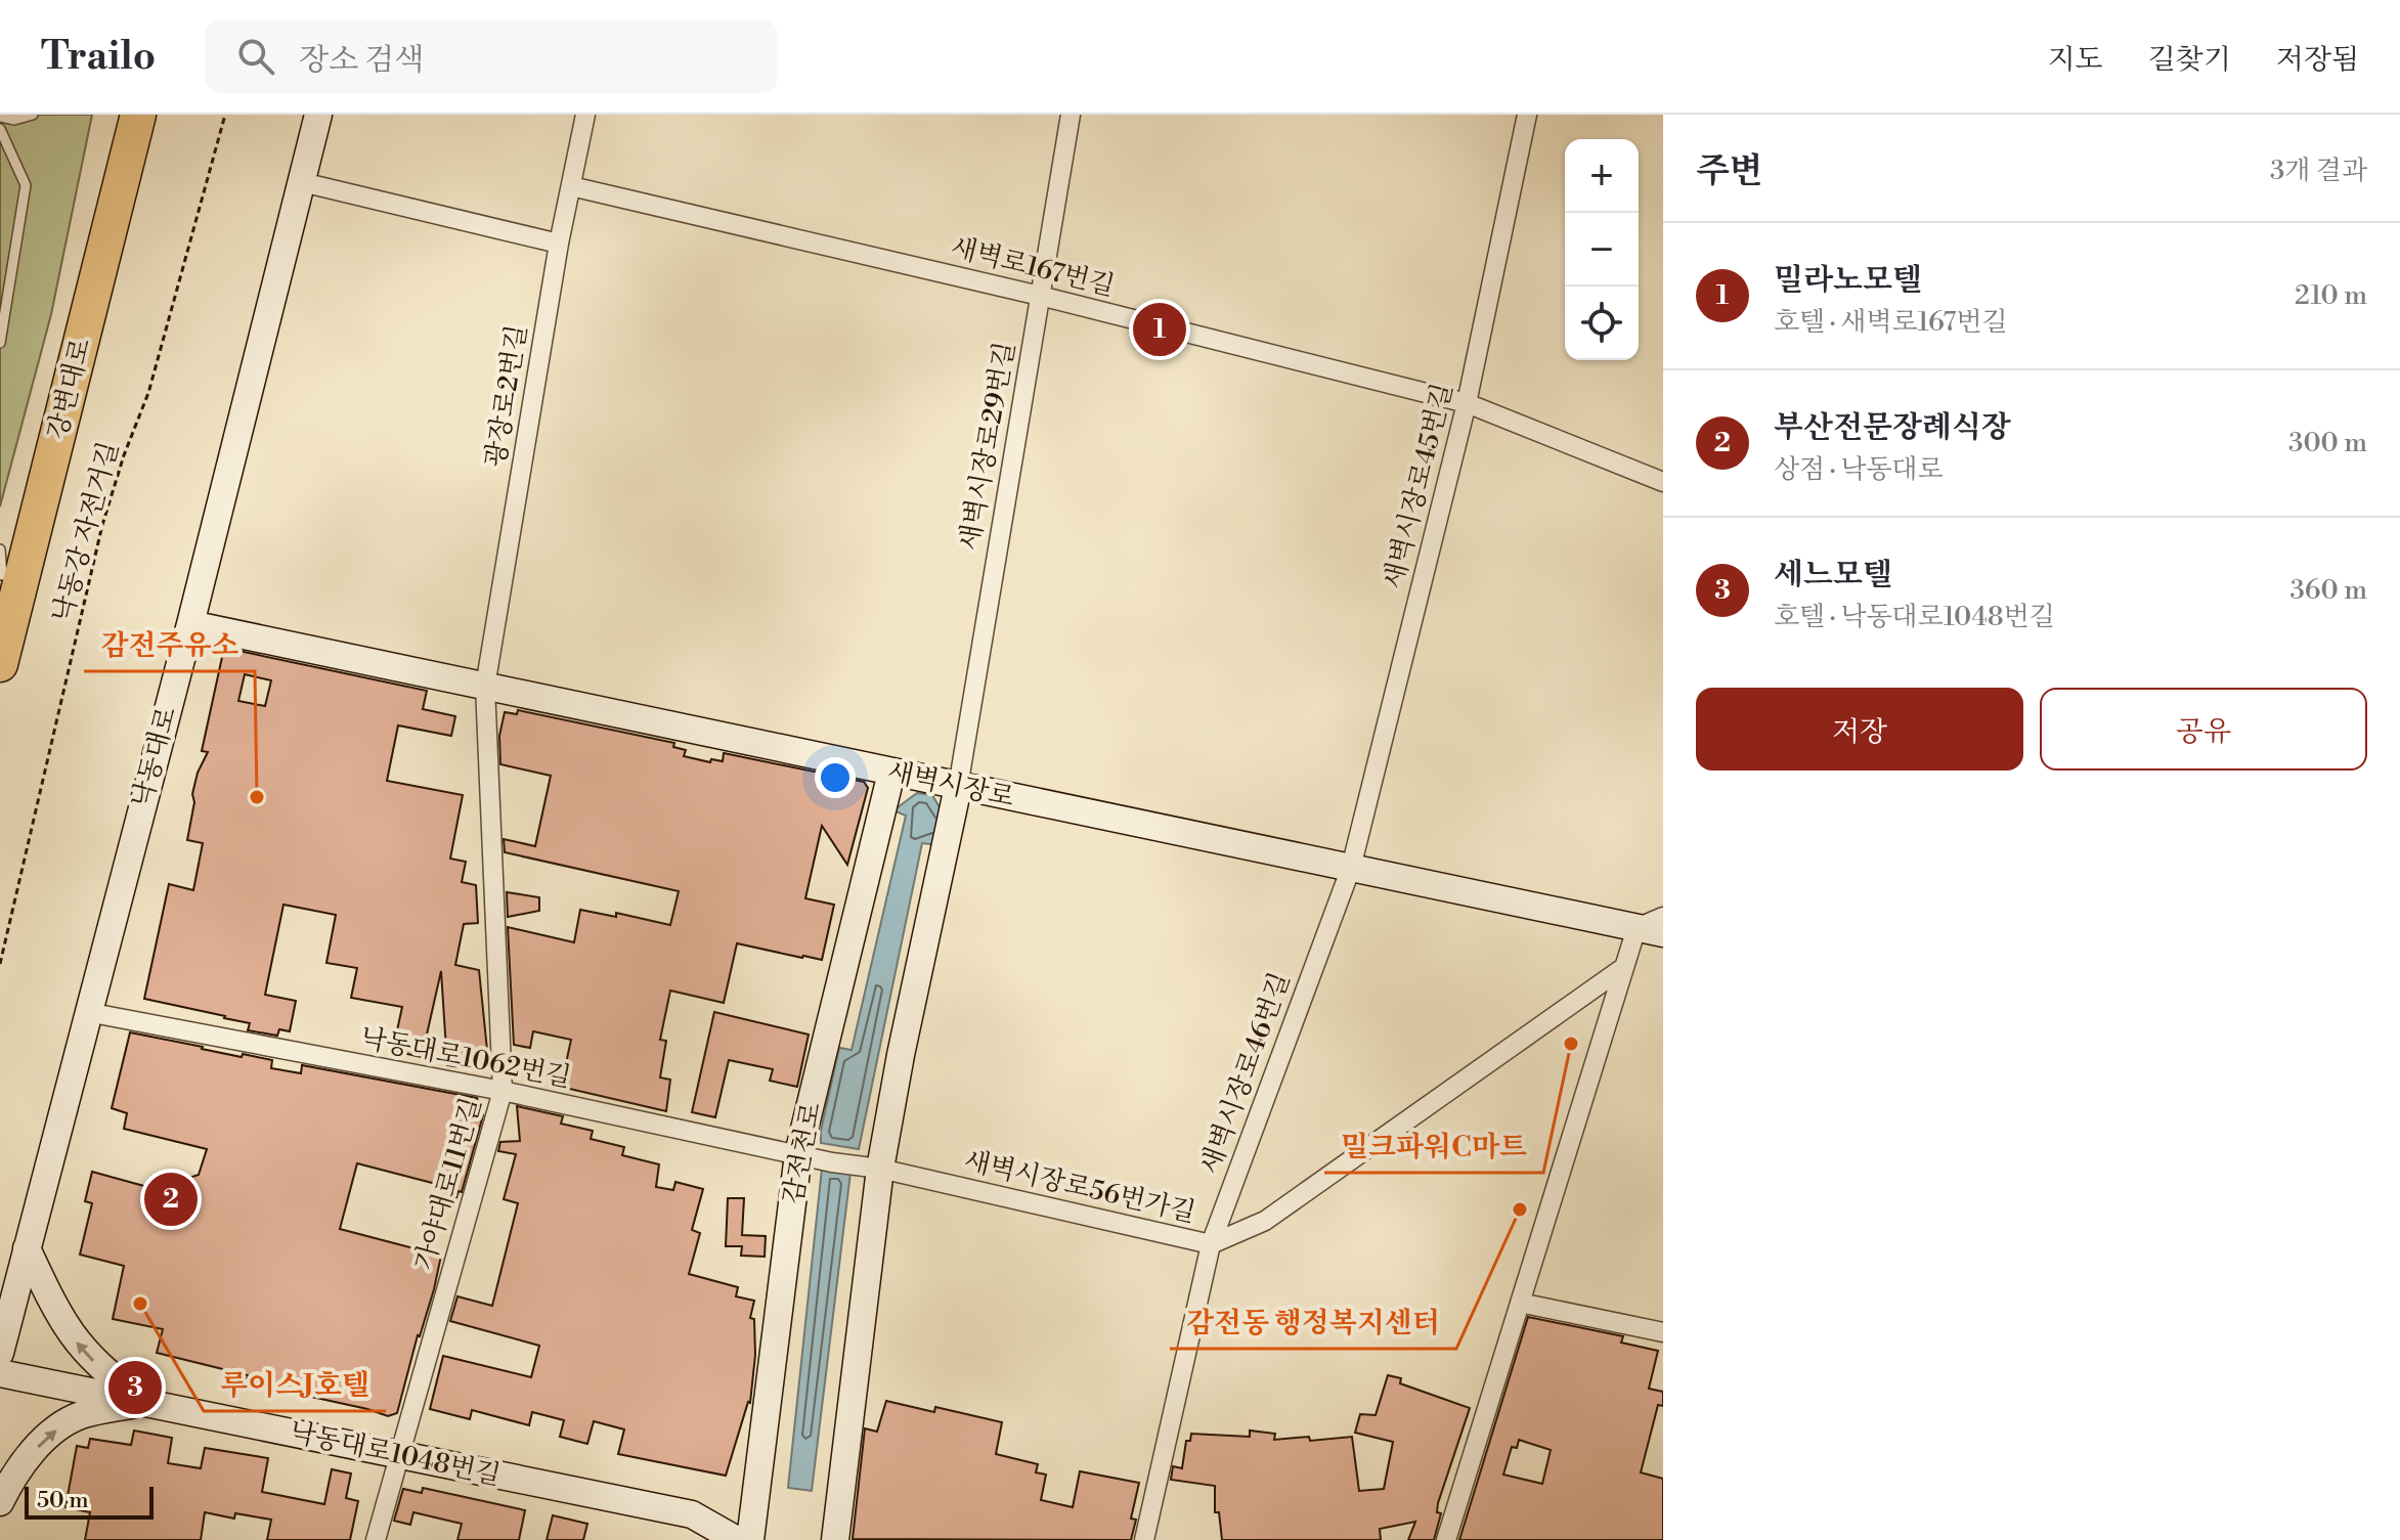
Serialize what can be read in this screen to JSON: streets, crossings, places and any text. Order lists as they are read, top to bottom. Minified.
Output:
{"streets":{"highway":["강변대로"],"street":["새벽로167번길","광장로2번길","새벽시장로29번길","새벽시장로45번길","낙동대로","새벽시장로","낙동대로1062번길","새벽시장로46번길","감전천로","가야대로11번길","새벽시장로56번가길","낙동대로1048번길"],"path":["낙동강 자전거길"]},"crossings":[["새벽로167번길","광장로2번길"],["새벽로167번길","새벽시장로29번길"],["새벽로167번길","새벽시장로45번길"],["광장로2번길","새벽시장로"],["광장로2번길","가야대로11번길"],["새벽시장로29번길","새벽시장로"],["새벽시장로45번길","새벽시장로"],["새벽시장로45번길","새벽시장로46번길"],["낙동대로","새벽시장로"],["낙동대로","낙동대로1062번길"],["새벽시장로","새벽시장로46번길"],["새벽시장로","감전천로"],["새벽시장로","가야대로11번길"],["낙동대로1062번길","감전천로"],["낙동대로1062번길","가야대로11번길"],["낙동대로1062번길","새벽시장로56번가길"],["새벽시장로46번길","새벽시장로56번가길"],["가야대로11번길","낙동대로1048번길"]],"places":["감전주유소","밀크파워C마트","감전동 행정복지센터","루이스J호텔"],"scale_bar":"50 m","page":{"header":"Trailo","search":"장소 검색","nav":["지도","길찾기","저장됨"],"heading":["주변","3개 결과"],"map_buttons":["+","−"],"list":[{"mark":"1","name":"밀라노모텔","note":"호텔 · 새벽로167번길","value":"210 m"},{"mark":"2","name":"부산전문장례식장","note":"상점 · 낙동대로","value":"300 m"},{"mark":"3","name":"세느모텔","note":"호텔 · 낙동대로1048번길","value":"360 m"}],"pins":["1","2","3"],"buttons":["저장","공유"],"scale":"50 m"}}
